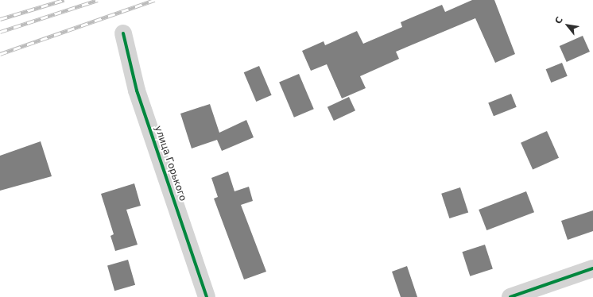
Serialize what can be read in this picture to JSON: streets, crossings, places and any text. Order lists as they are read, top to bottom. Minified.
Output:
{"streets":{"street":["улица Горького"]},"north":"top left"}
